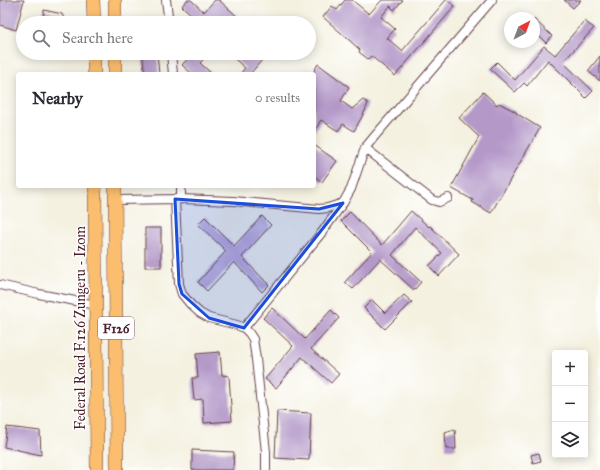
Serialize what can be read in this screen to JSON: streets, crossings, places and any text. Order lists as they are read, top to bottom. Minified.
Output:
{"streets":{"main road":["Federal Road F.126 Zungeru - Izom","F126"]},"north":"top right","page":{"search":"Search here","heading":["Nearby","0 results"],"map_buttons":["+","−"]}}
